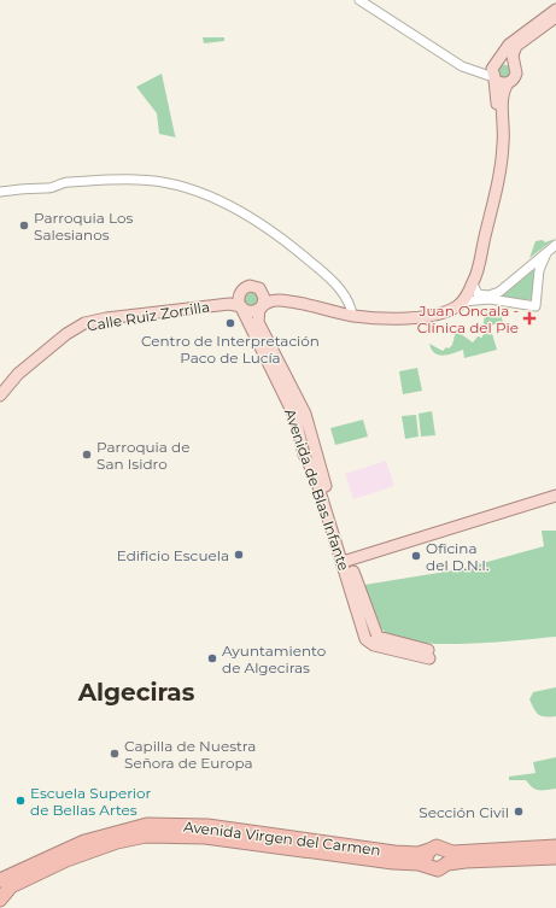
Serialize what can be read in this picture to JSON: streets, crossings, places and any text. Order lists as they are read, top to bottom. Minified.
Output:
{"streets":{"highway":["Avenida Virgen del Carmen"],"main road":["Calle Ruiz Zorrilla","Avenida de Blas Infante"]},"crossings":[["Calle Ruiz Zorrilla","Avenida de Blas Infante"]],"districts":["Algeciras"],"places":{"other":["Parroquia Los Salesianos","Centro de Interpretación Paco de Lucía","Parroquia de San Isidro","Edificio Escuela","Oficina del D.N.I.","Ayuntamiento de Algeciras","Capilla de Nuestra Señora de Europa","Escuela Superior de Bellas Artes","Sección Civil"],"health":["Juan Oncala - Clínica del Pie"]}}
